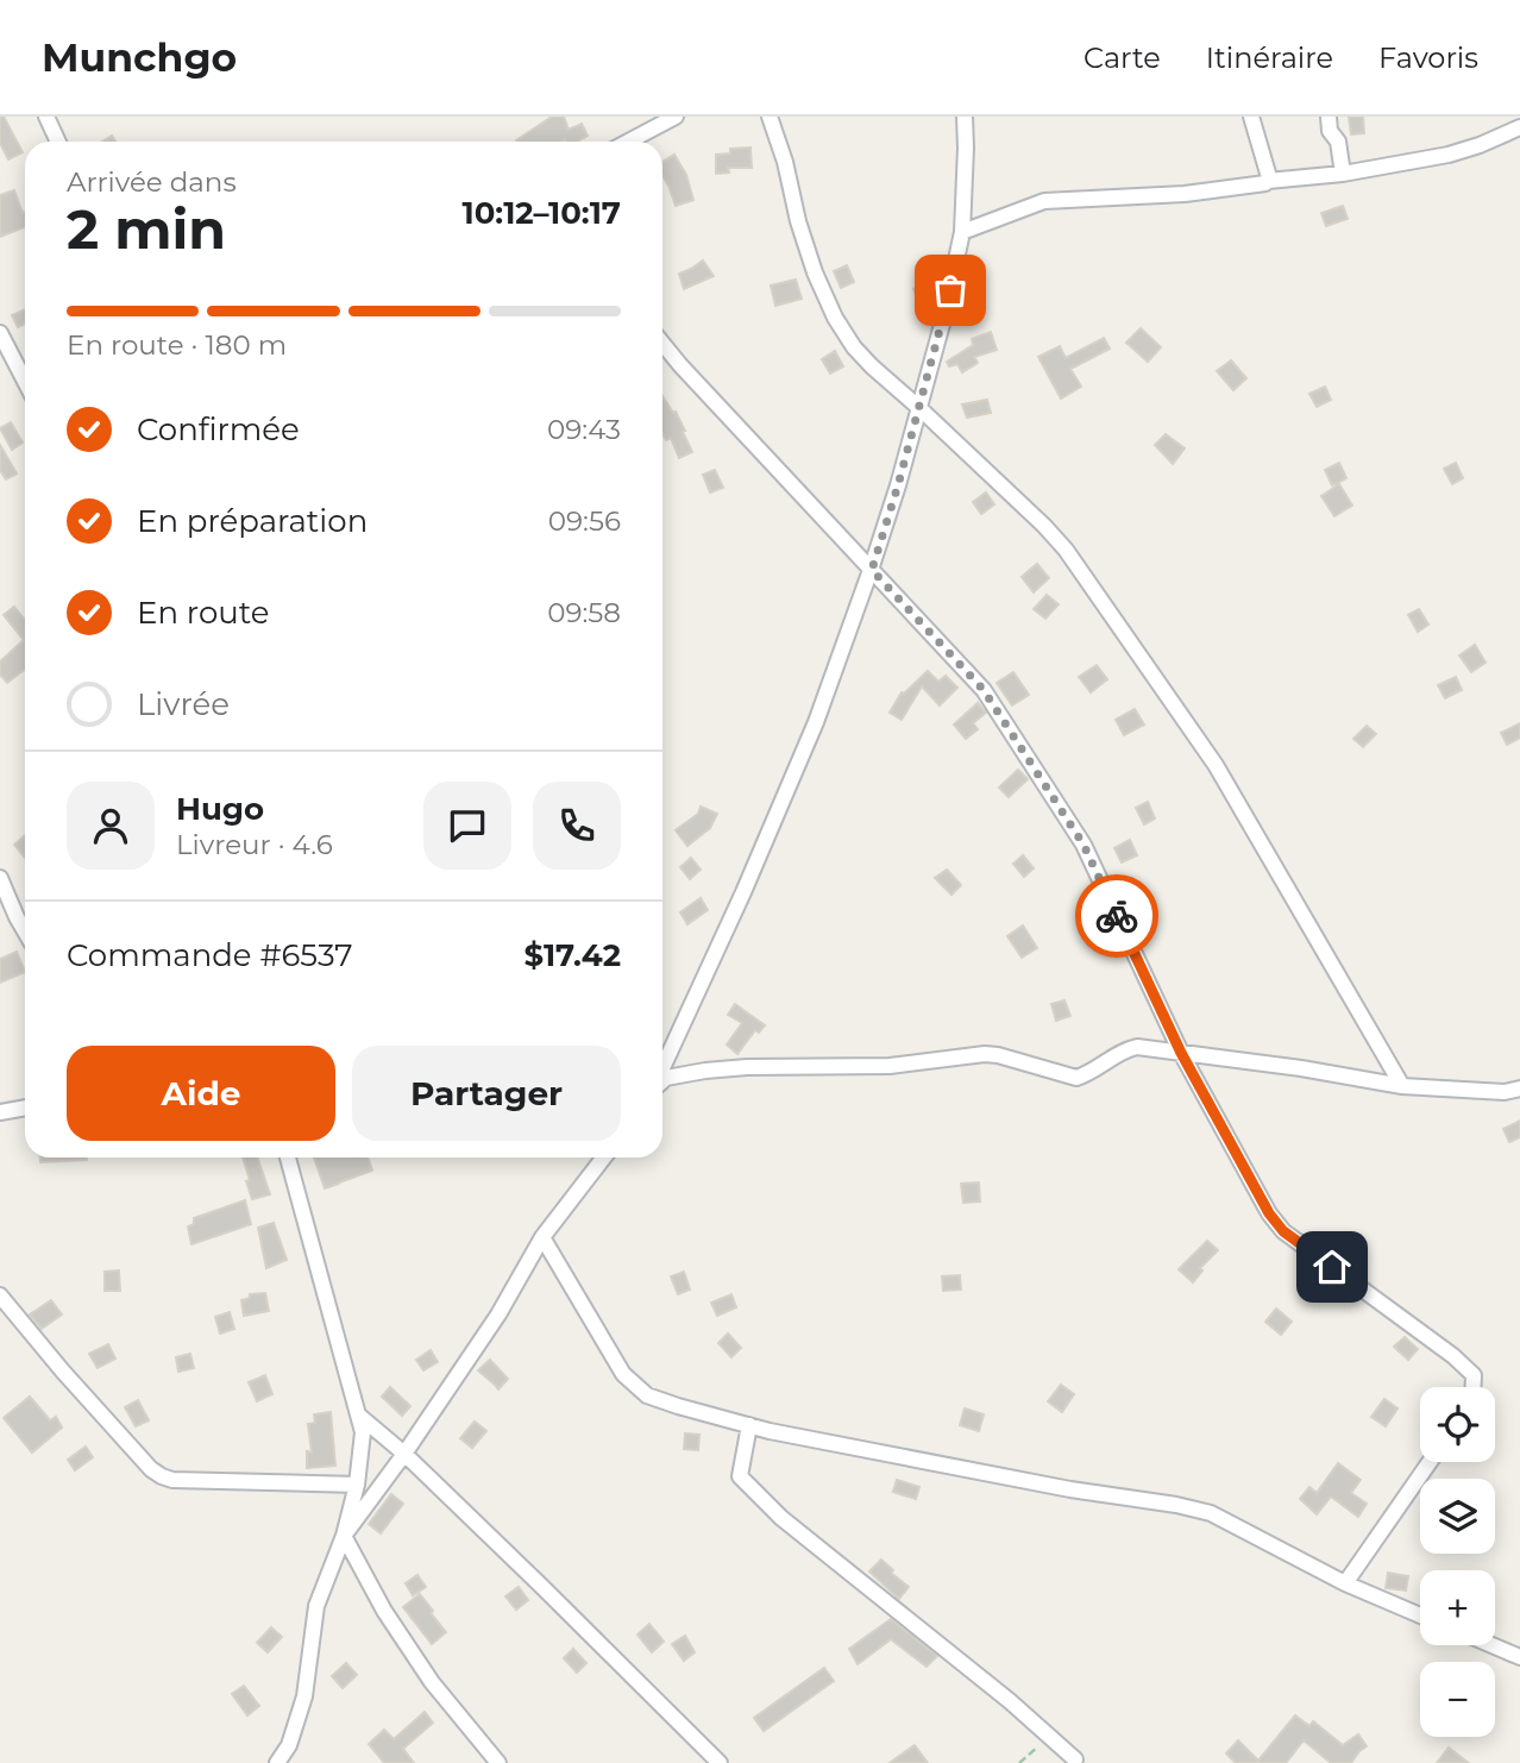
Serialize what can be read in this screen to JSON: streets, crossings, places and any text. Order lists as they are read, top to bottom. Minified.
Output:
{"page":{"header":"Munchgo","nav":["Carte","Itinéraire","Favoris"],"heading":["2 min","Arrivée dans","10:12–10:17"],"panel":["Hugo","Livreur · 4.6","Commande #6537","$17.42"],"bar":"En route · 180 m","list":[["Confirmée","09:43"],["En préparation","09:56"],["En route","09:58"],"Livrée"],"buttons":["Aide","Partager"],"map_buttons":["+","−"]}}
